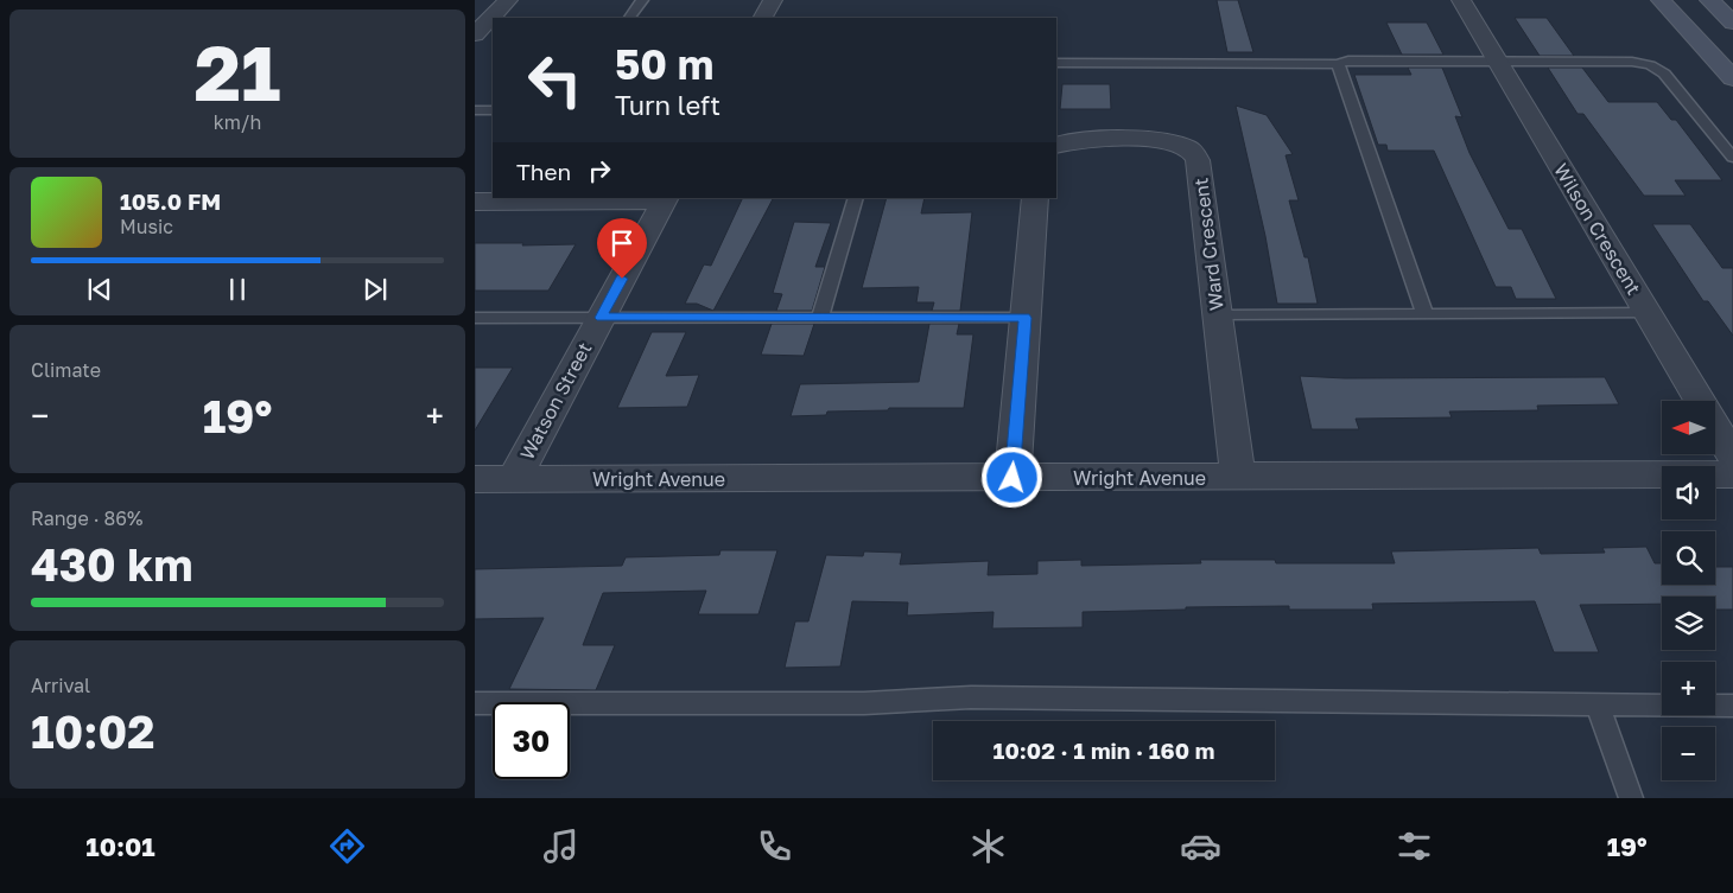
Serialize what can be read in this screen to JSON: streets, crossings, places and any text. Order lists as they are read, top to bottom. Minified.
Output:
{"streets":{"street":["Wilson Crescent","Ward Crescent","Watson Street","Wright Avenue"]},"crossings":[["Ward Crescent","Wright Avenue"],["Watson Street","Wright Avenue"]],"north":"left","page":{"tile":[["21","km/h"],"Climate",["Range · 86%","430 km"],["Arrival","10:02"]],"turn":["50 m","Turn left"],"then":"Then","song":["105.0 FM","Music"],"heat":["−","19°","+"],"map_buttons":["+","−"],"limit":"30","trip":"10:02 · 1 min · 160 m","tabs":["10:01","19°"]}}
